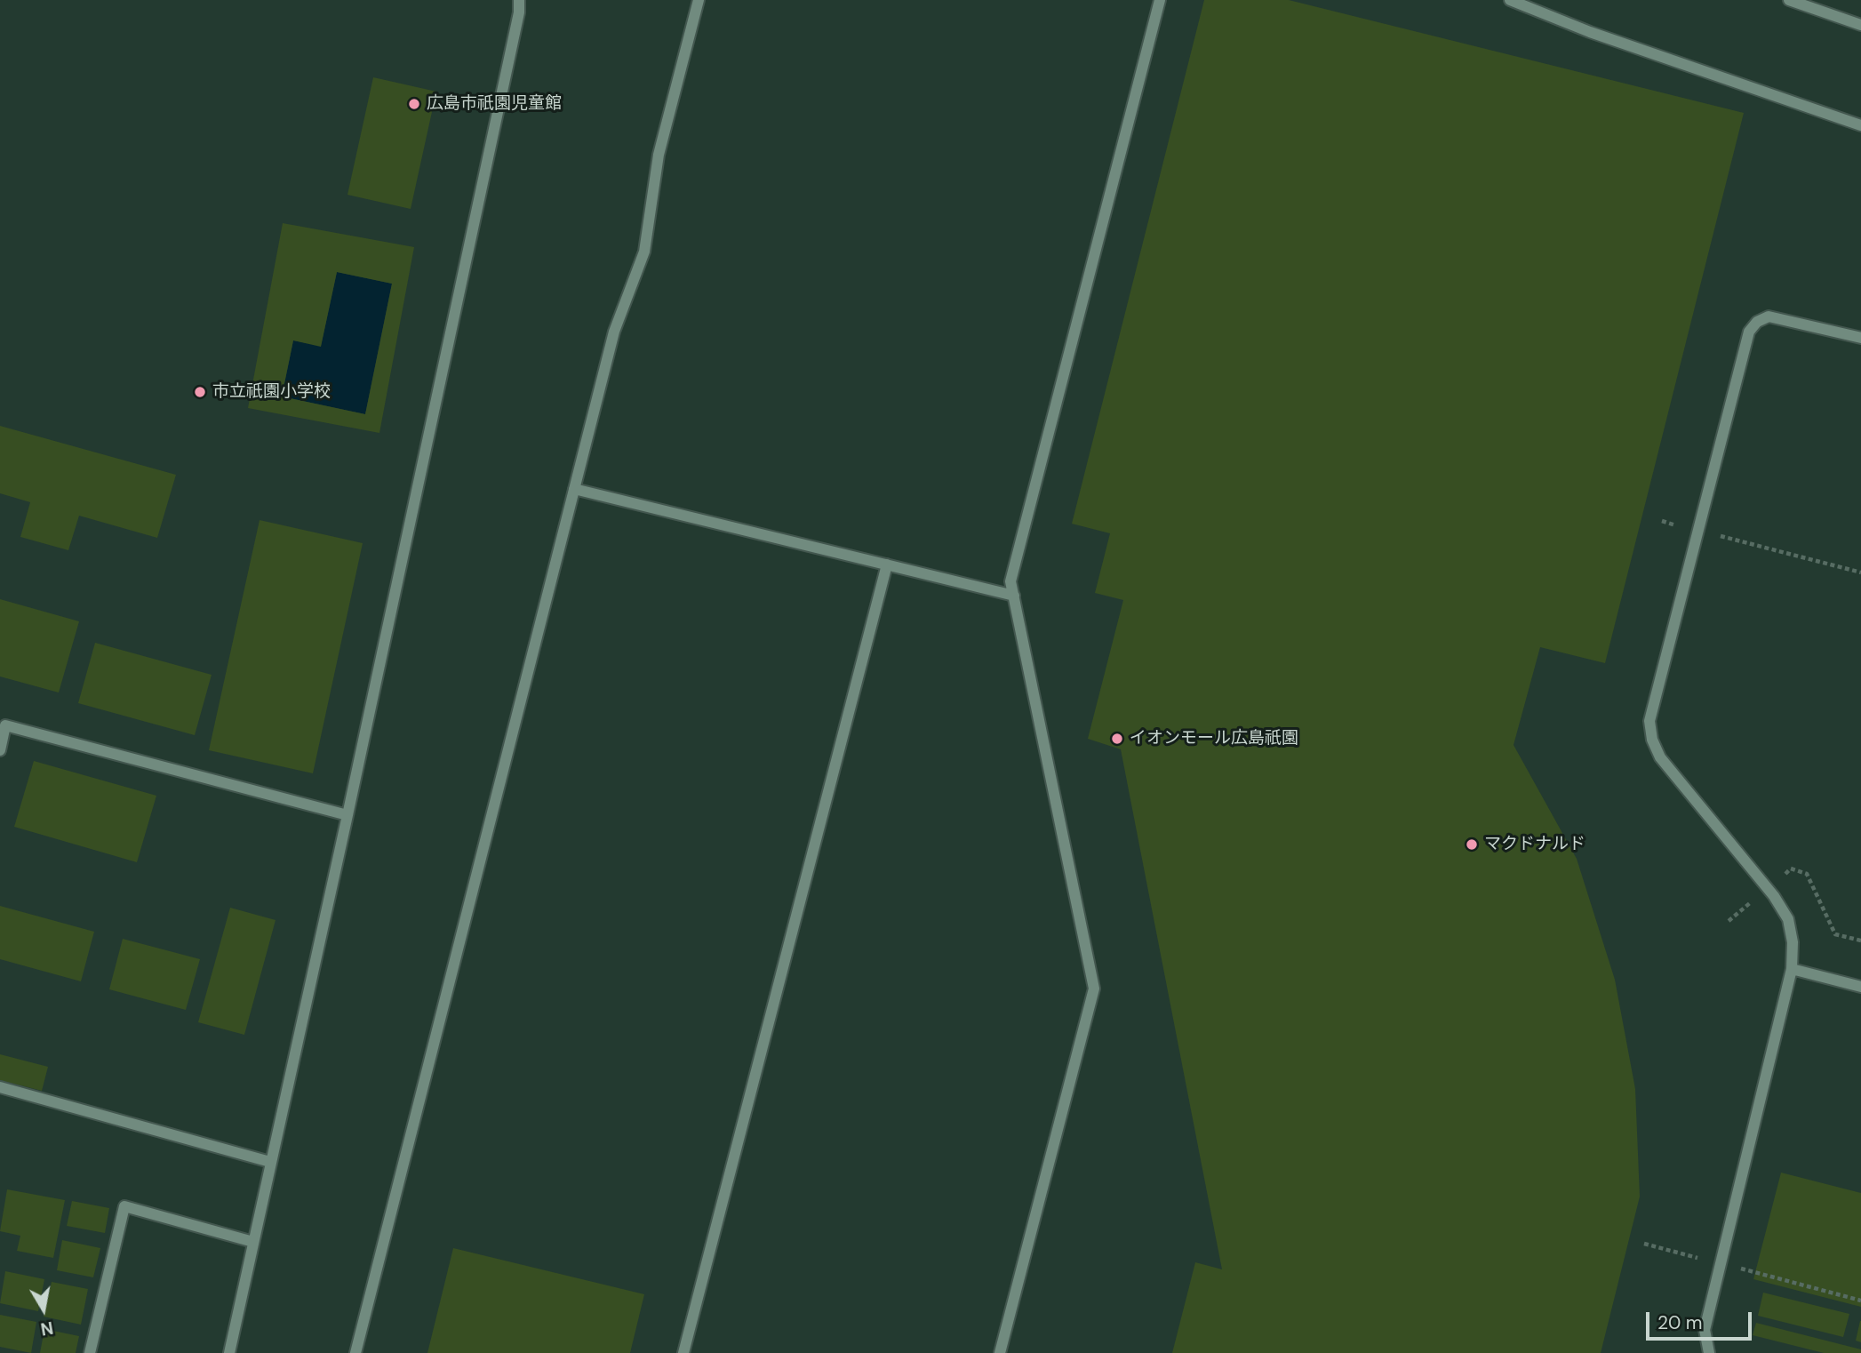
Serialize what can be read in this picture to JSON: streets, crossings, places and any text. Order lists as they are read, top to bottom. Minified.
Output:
{"places":["広島市祇園児童館","市立祇園小学校","イオンモール広島祇園","マクドナルド"],"scale_bar":"20 m","north":"bottom"}
